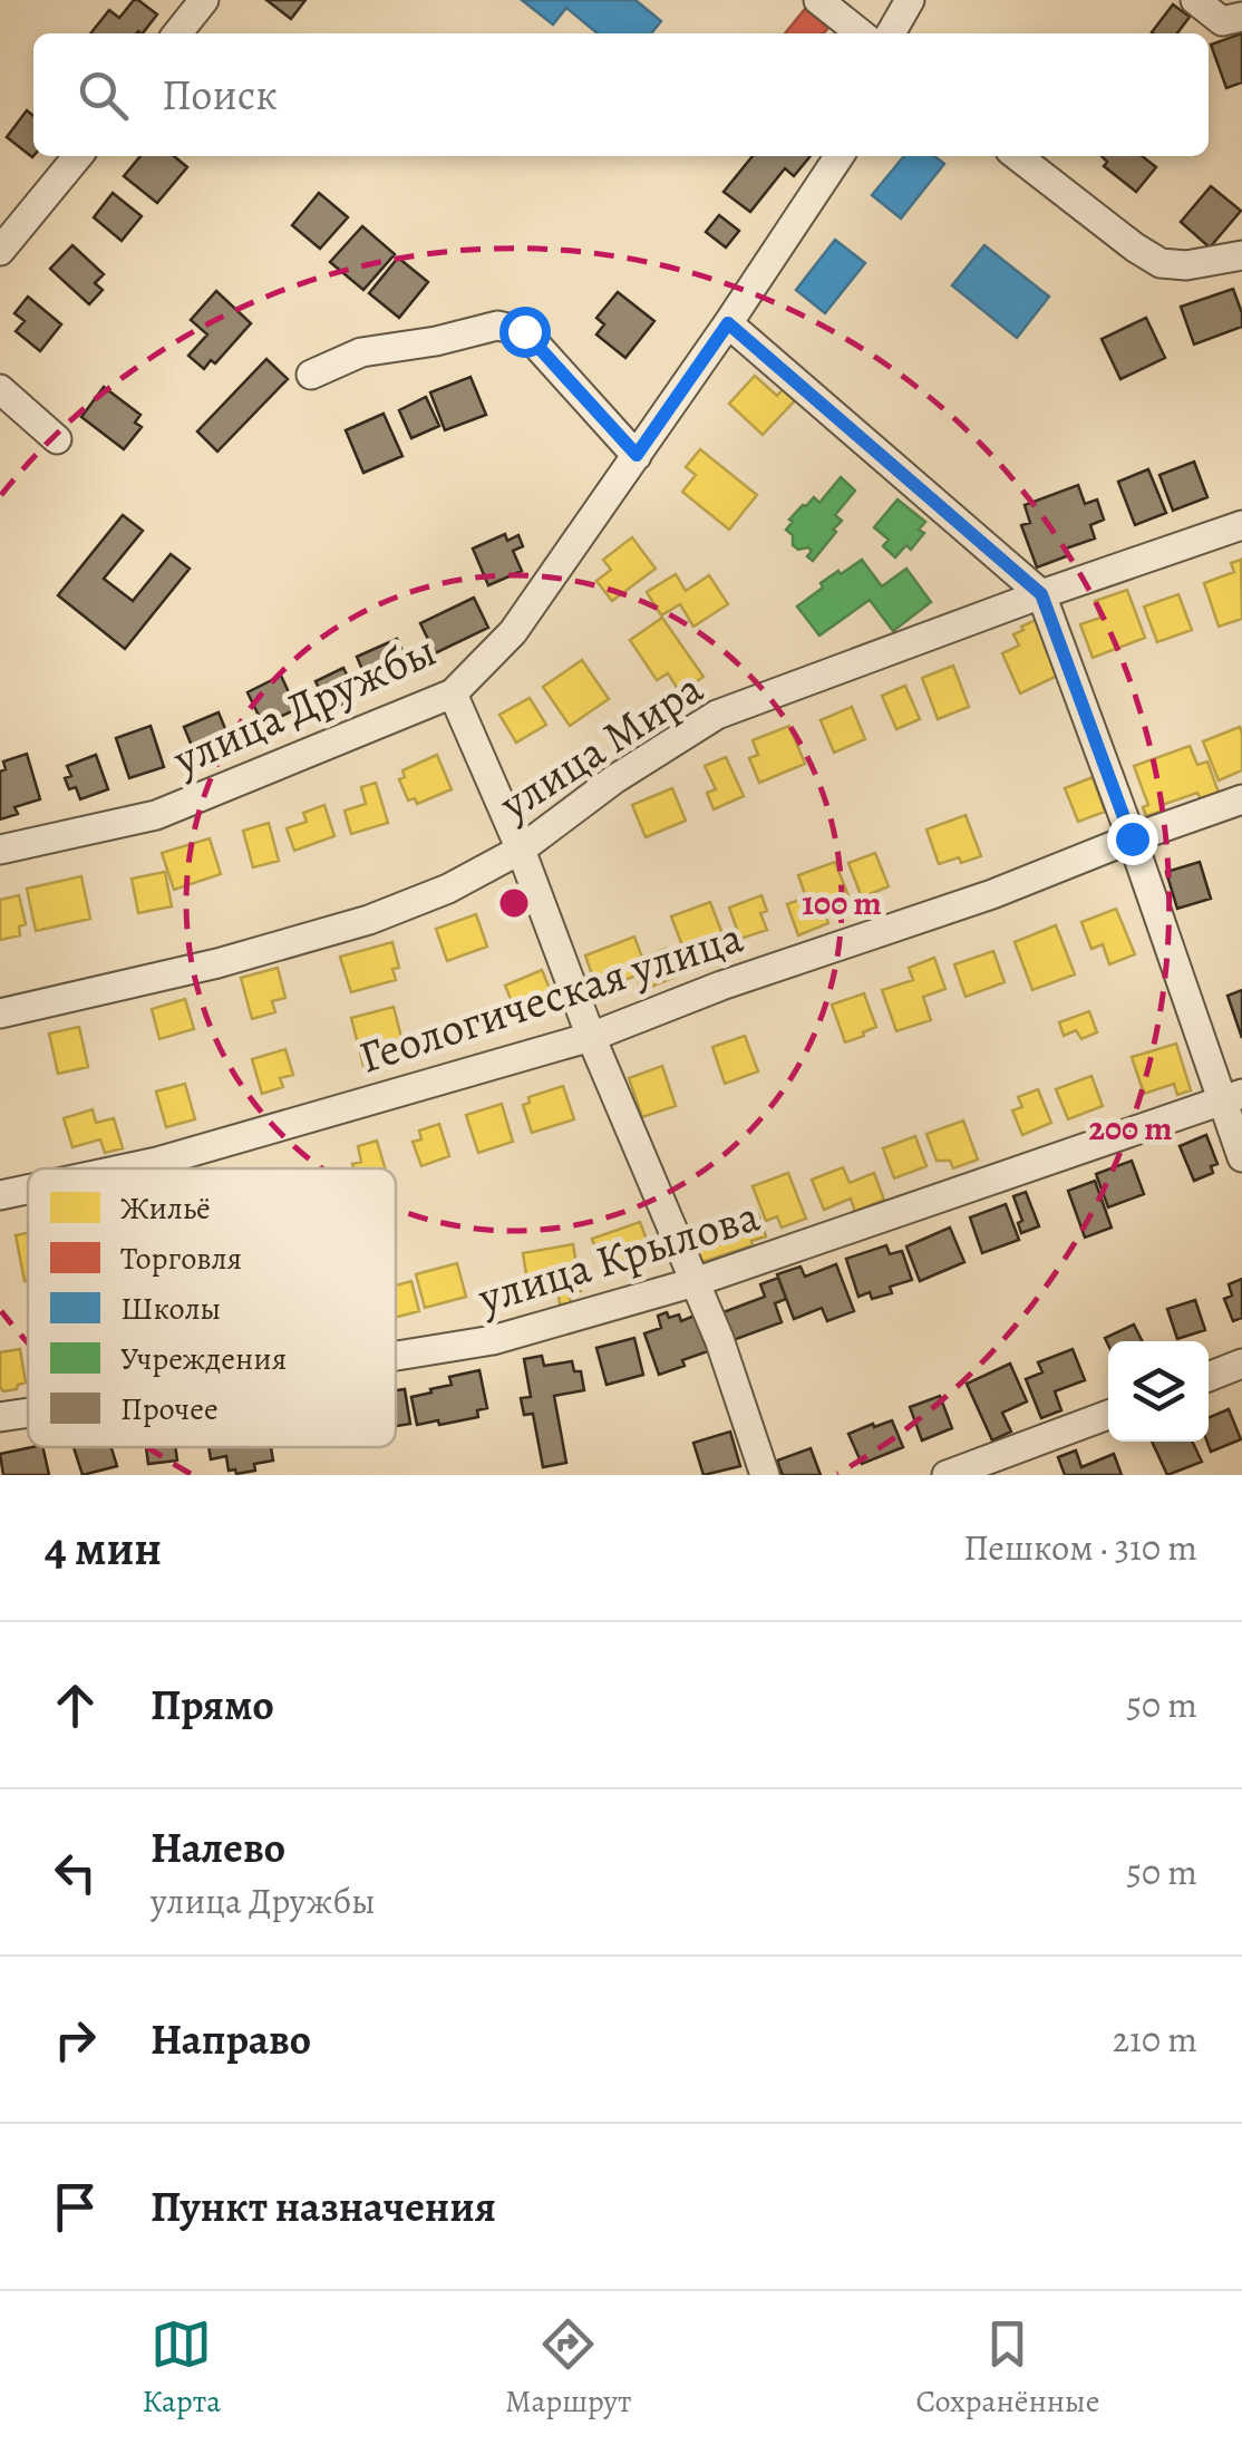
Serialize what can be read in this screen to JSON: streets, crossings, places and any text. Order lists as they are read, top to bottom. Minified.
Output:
{"streets":{"street":["улица Дружбы","улица Мира","Геологическая улица","улица Крылова"]},"legend":["Жильё","Торговля","Школы","Учреждения","Прочее"],"page":{"search":"Поиск","heading":["4 мин","Пешком · 310 m"],"list":[["Прямо","50 m"],["Налево","улица Дружбы","50 m"],["Направо","210 m"],"Пункт назначения"],"nav":["Карта","Маршрут","Сохранённые"]},"rings":["100 m","200 m"]}
